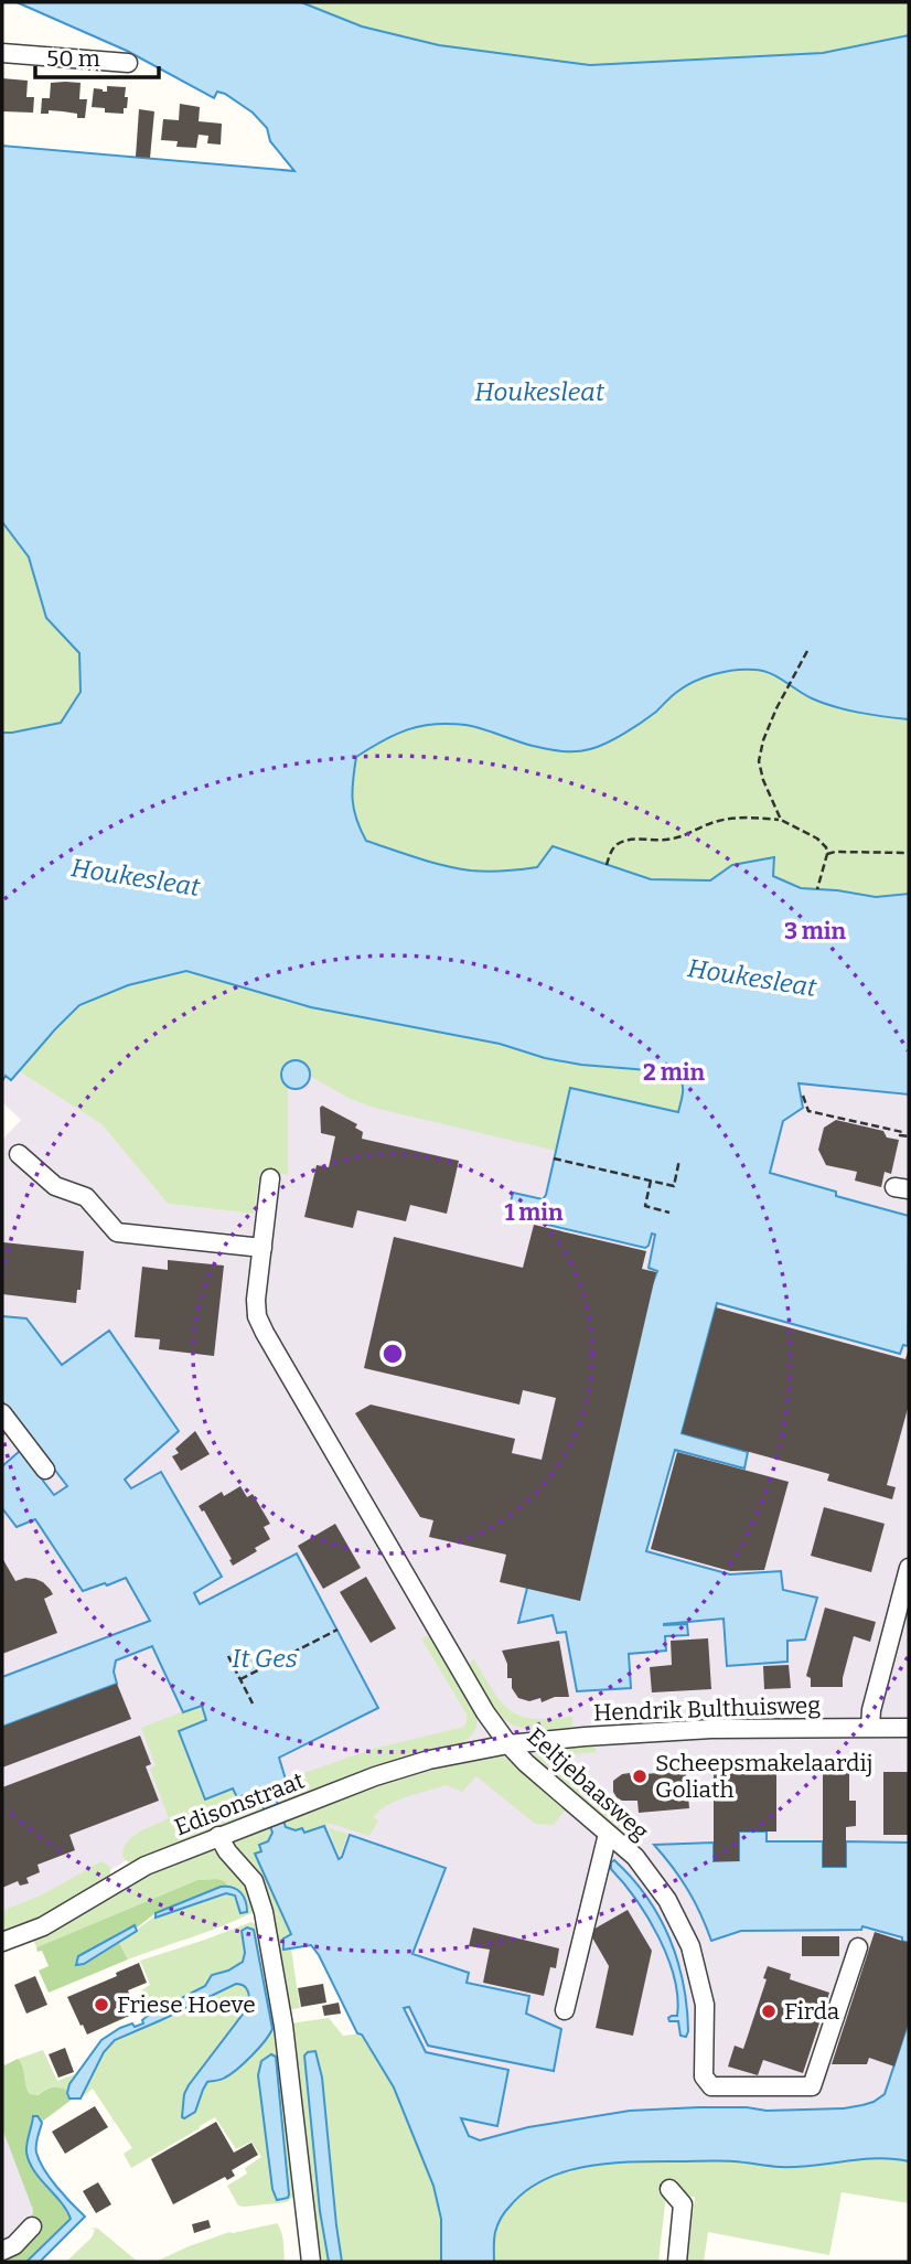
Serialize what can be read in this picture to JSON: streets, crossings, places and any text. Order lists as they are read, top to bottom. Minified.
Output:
{"streets":{"street":["Hendrik Bulthuisweg","Eeltjebaasweg","Edisonstraat"]},"crossings":[["Hendrik Bulthuisweg","Eeltjebaasweg"],["Hendrik Bulthuisweg","Edisonstraat"],["Eeltjebaasweg","Edisonstraat"]],"water":["Houkesleat","It Ges"],"places":["Scheepsmakelaardij Goliath","Friese Hoeve","Firda"],"scale_bar":"50 m","rings":["3 min","2 min","1 min"]}
